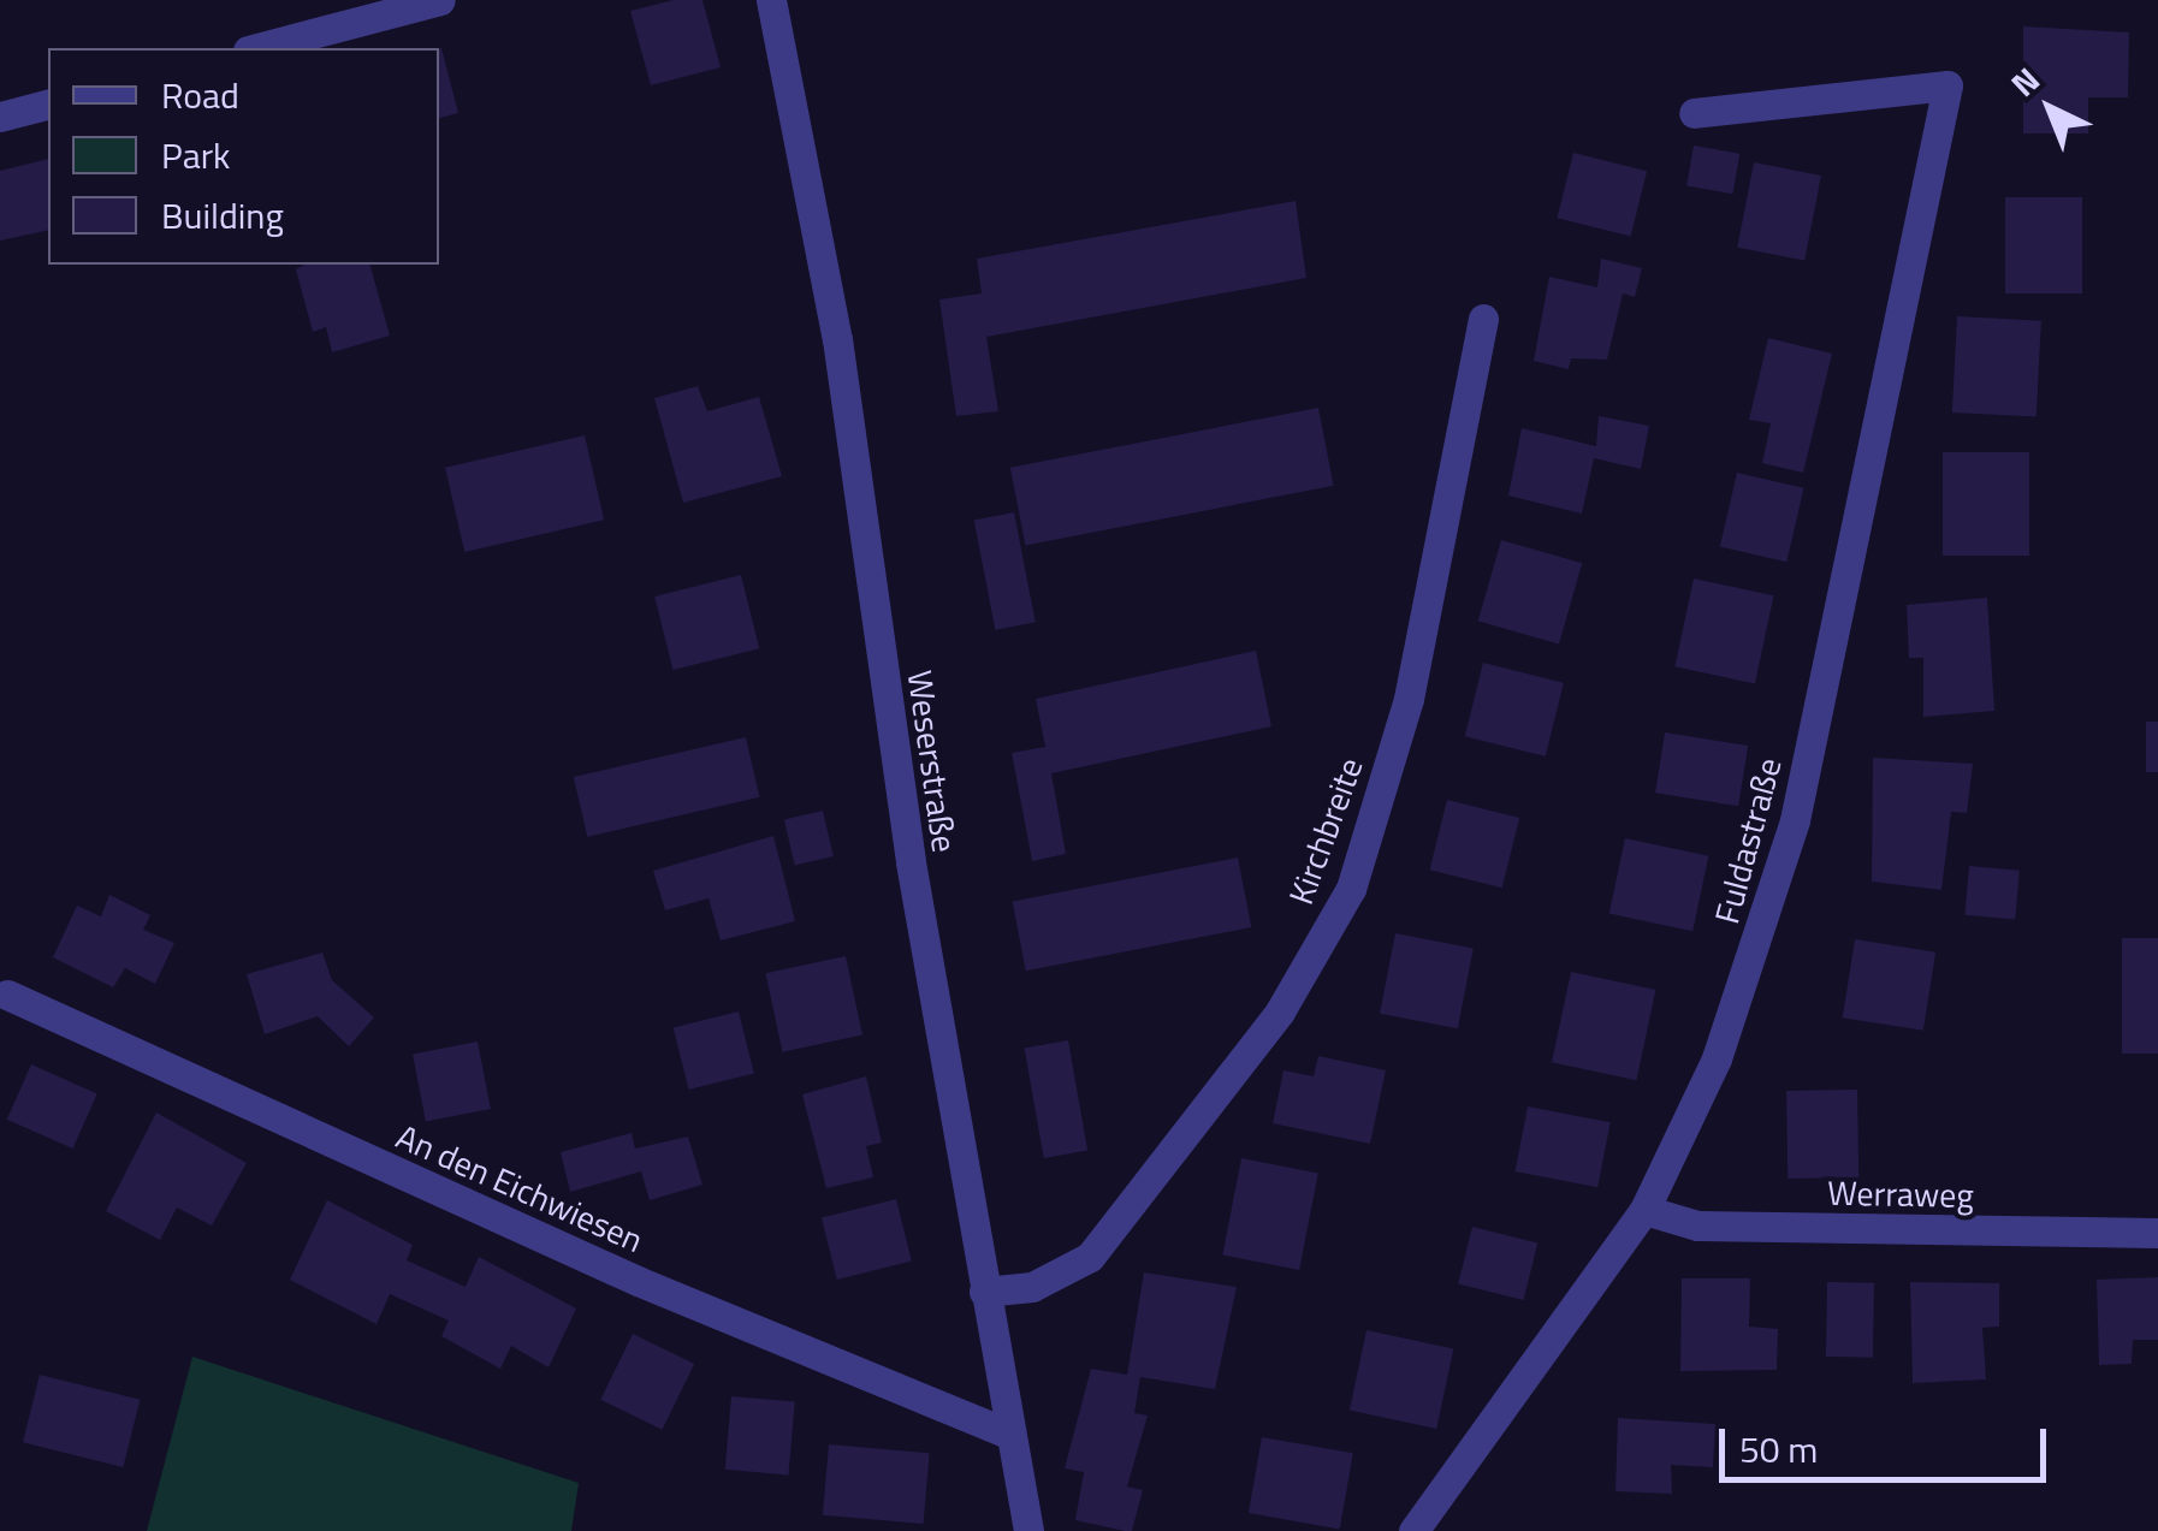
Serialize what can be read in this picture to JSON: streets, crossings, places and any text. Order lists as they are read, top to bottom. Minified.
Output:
{"streets":{"street":["Weserstraße","Kirchbreite","Fuldastraße","An den Eichwiesen","Werraweg"]},"crossings":[["Weserstraße","Kirchbreite"],["Weserstraße","An den Eichwiesen"],["Fuldastraße","Werraweg"]],"legend":["Road","Park","Building"],"scale_bar":"50 m","north":"top left"}
